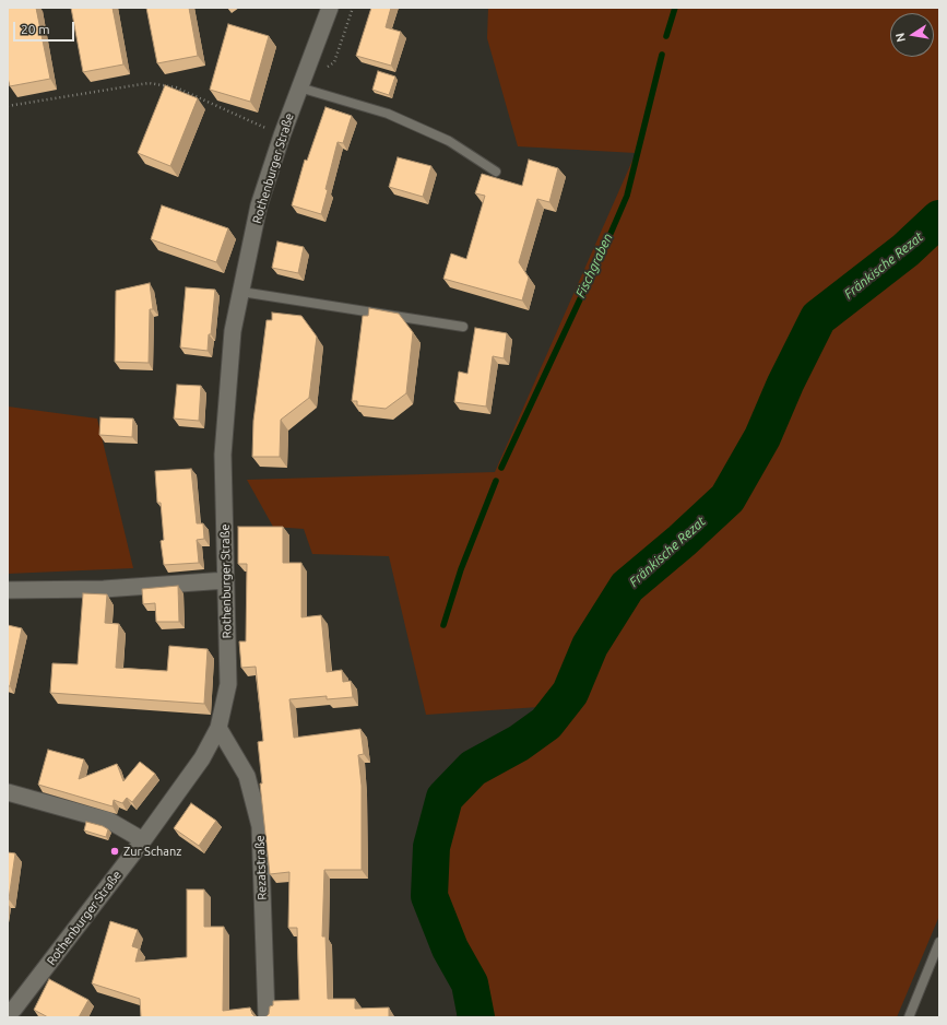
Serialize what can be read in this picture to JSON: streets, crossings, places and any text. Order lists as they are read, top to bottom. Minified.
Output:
{"streets":{"street":["Rothenburger Straße","Rezatstraße"]},"crossings":[["Rothenburger Straße","Rezatstraße"]],"water":["Fischgraben","Fränkische Rezat"],"places":["Zur Schanz"],"scale_bar":"20 m","north":"left"}
